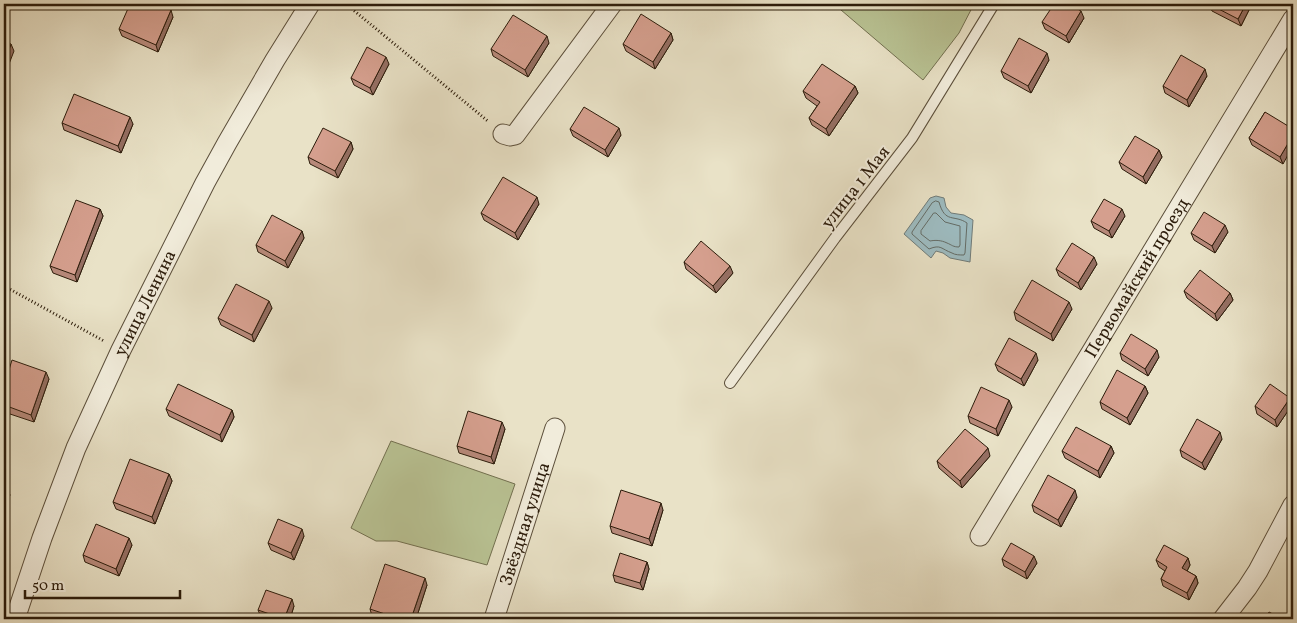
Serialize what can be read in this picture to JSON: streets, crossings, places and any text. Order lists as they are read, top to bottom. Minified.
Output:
{"streets":{"street":["Первомайский проезд","улица Ленина","Звёздная улица"],"lane":["улица 1 Мая"]},"scale_bar":"50 m"}
